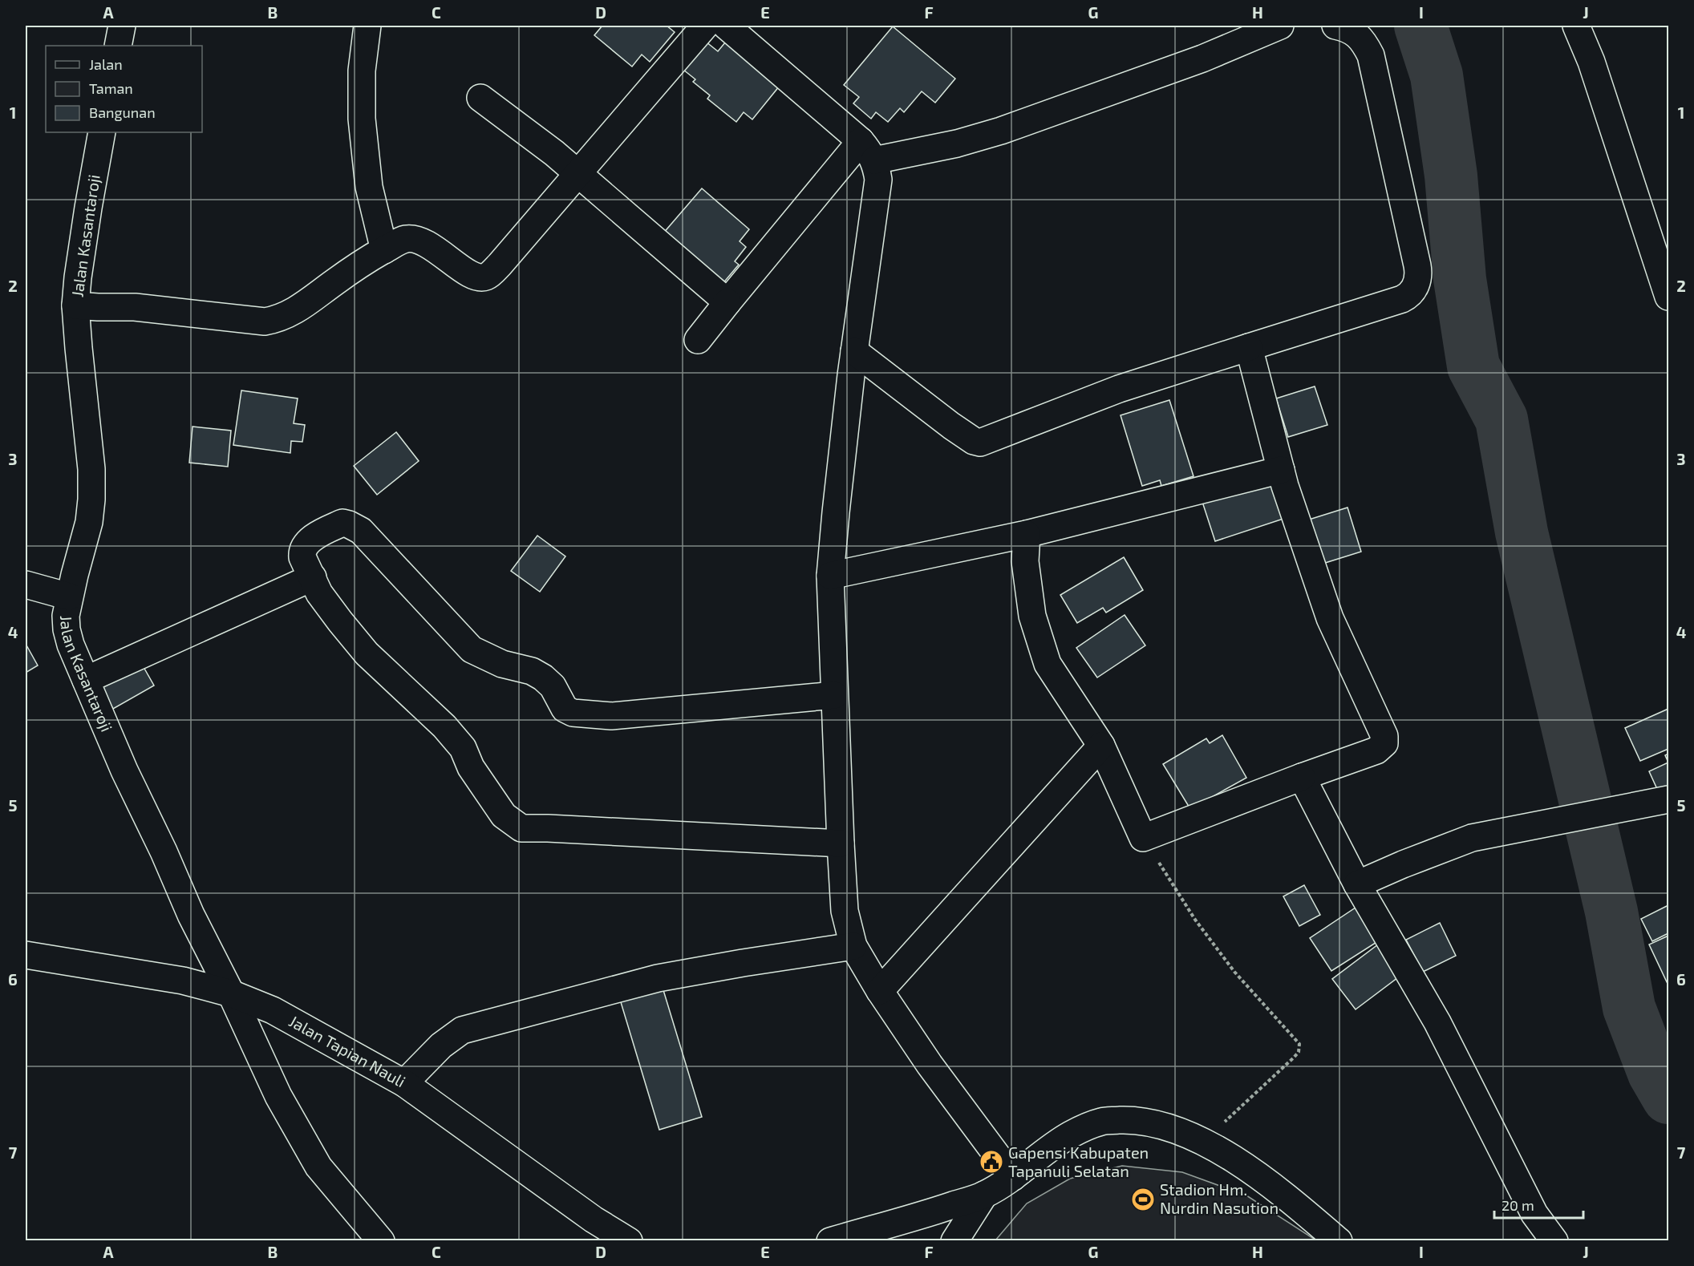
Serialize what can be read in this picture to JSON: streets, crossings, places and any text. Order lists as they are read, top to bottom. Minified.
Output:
{"streets":{"street":["Jalan Kasantaroji","Jalan Tapian Nauli"]},"crossings":[["Jalan Kasantaroji","Jalan Tapian Nauli"]],"places":{"public building":["Gapensi Kabupaten Tapanuli Selatan"],"sports":["Stadion Hm. Nurdin Nasution"]},"legend":["Jalan","Taman","Bangunan"],"scale_bar":"20 m","grid":{"columns":["A","B","C","D","E","F","G","H","I","J"],"rows":["1","2","3","4","5","6","7"]}}
